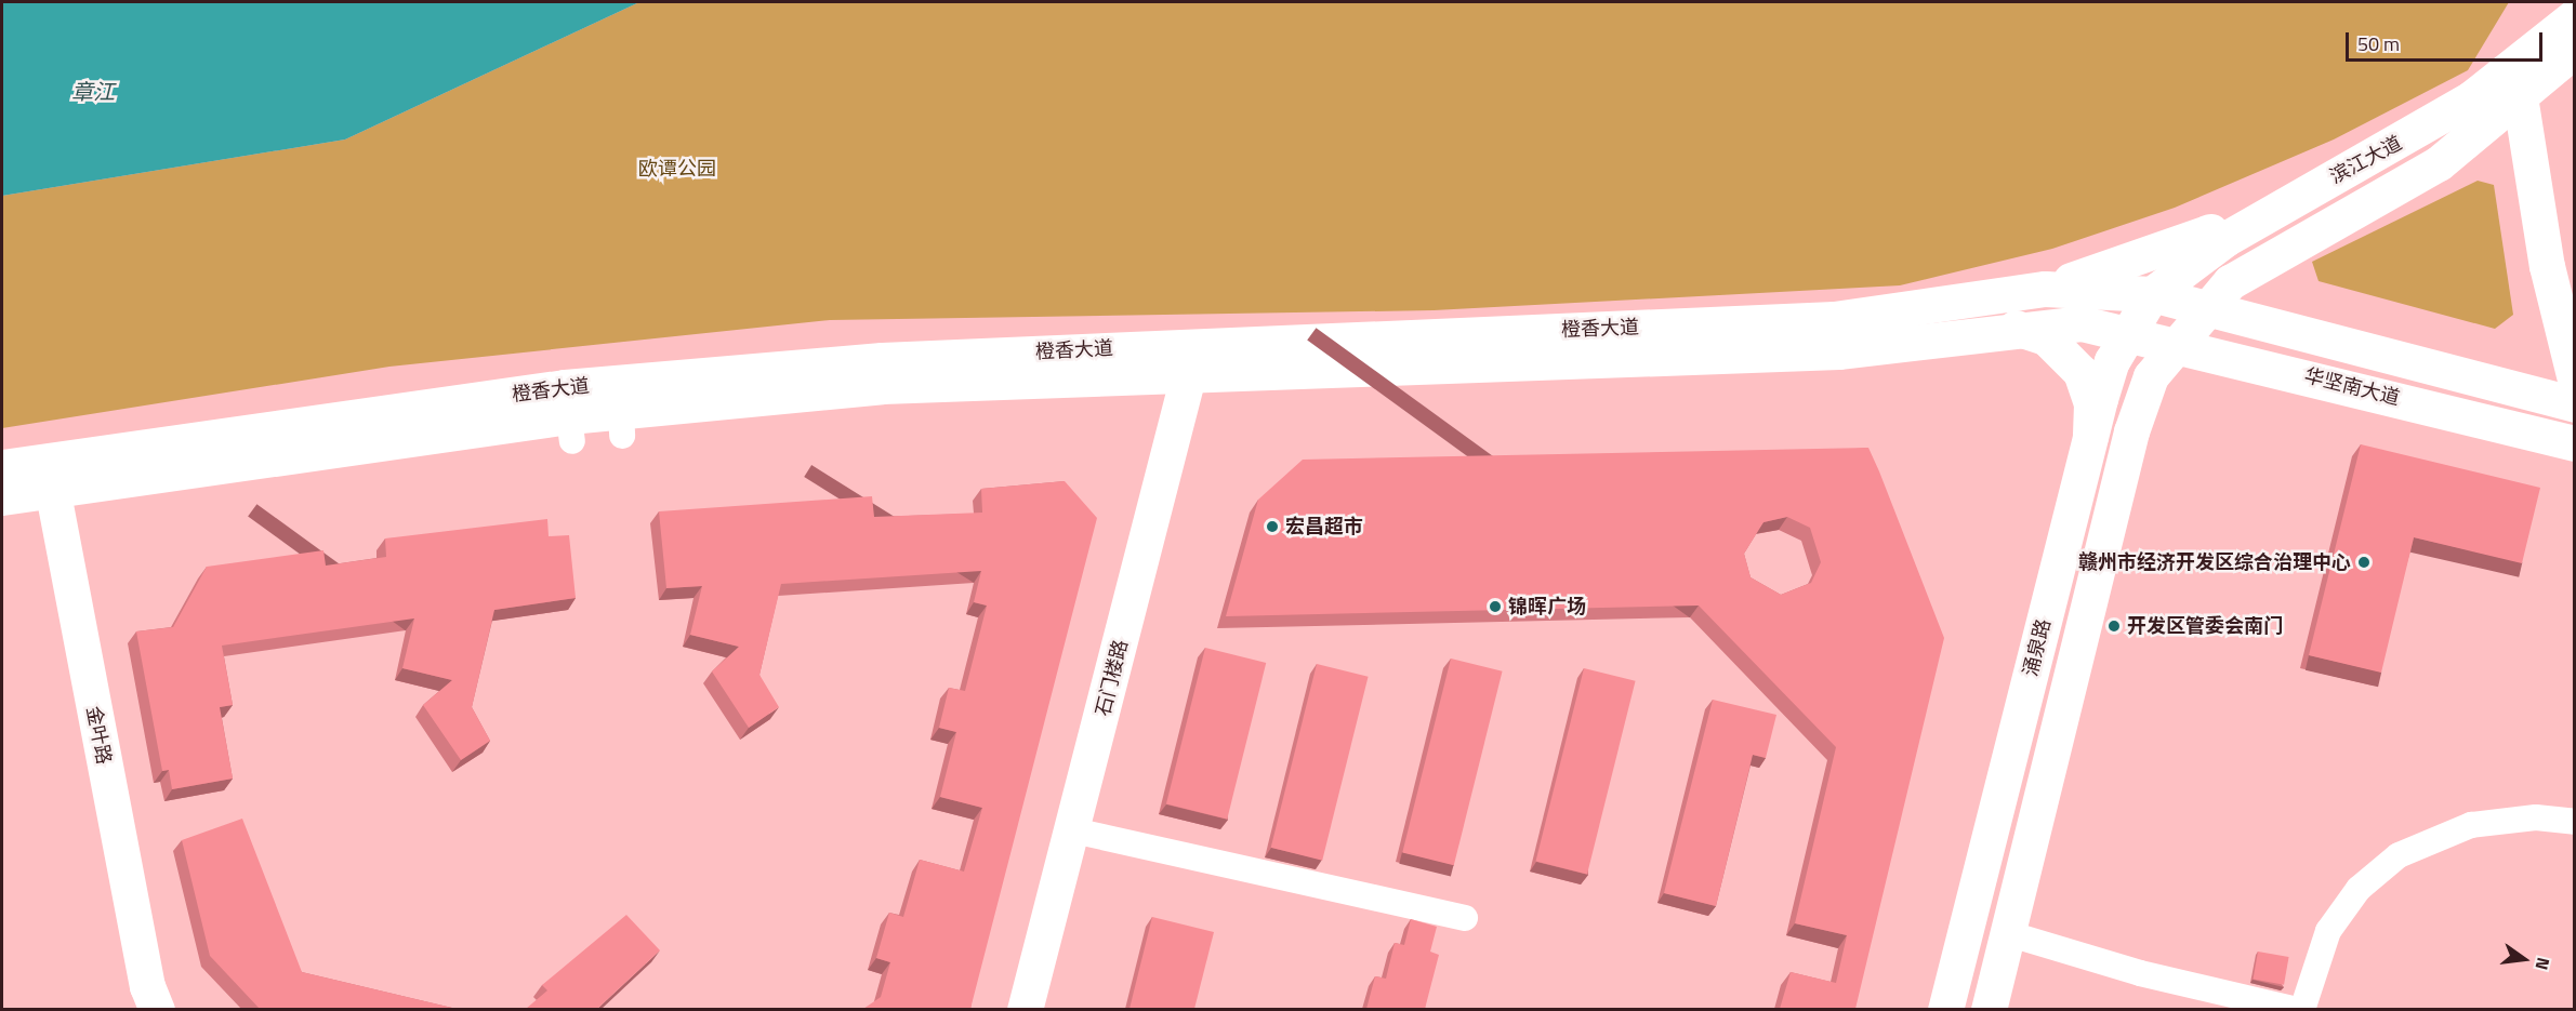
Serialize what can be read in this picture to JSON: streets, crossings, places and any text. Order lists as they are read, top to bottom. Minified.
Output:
{"streets":{"main road":["滨江大道","橙香大道","华坚南大道","涌泉路","石门楼路","金叶路"]},"crossings":[["滨江大道","橙香大道"],["滨江大道","华坚南大道"],["滨江大道","涌泉路"],["橙香大道","华坚南大道"],["橙香大道","涌泉路"],["橙香大道","石门楼路"],["橙香大道","金叶路"],["华坚南大道","涌泉路"]],"water":["章江"],"parks":["欧谭公园"],"places":["宏昌超市","赣州市经济开发区综合治理中心","锦晖广场","开发区管委会南门"],"scale_bar":"50 m","north":"right"}
